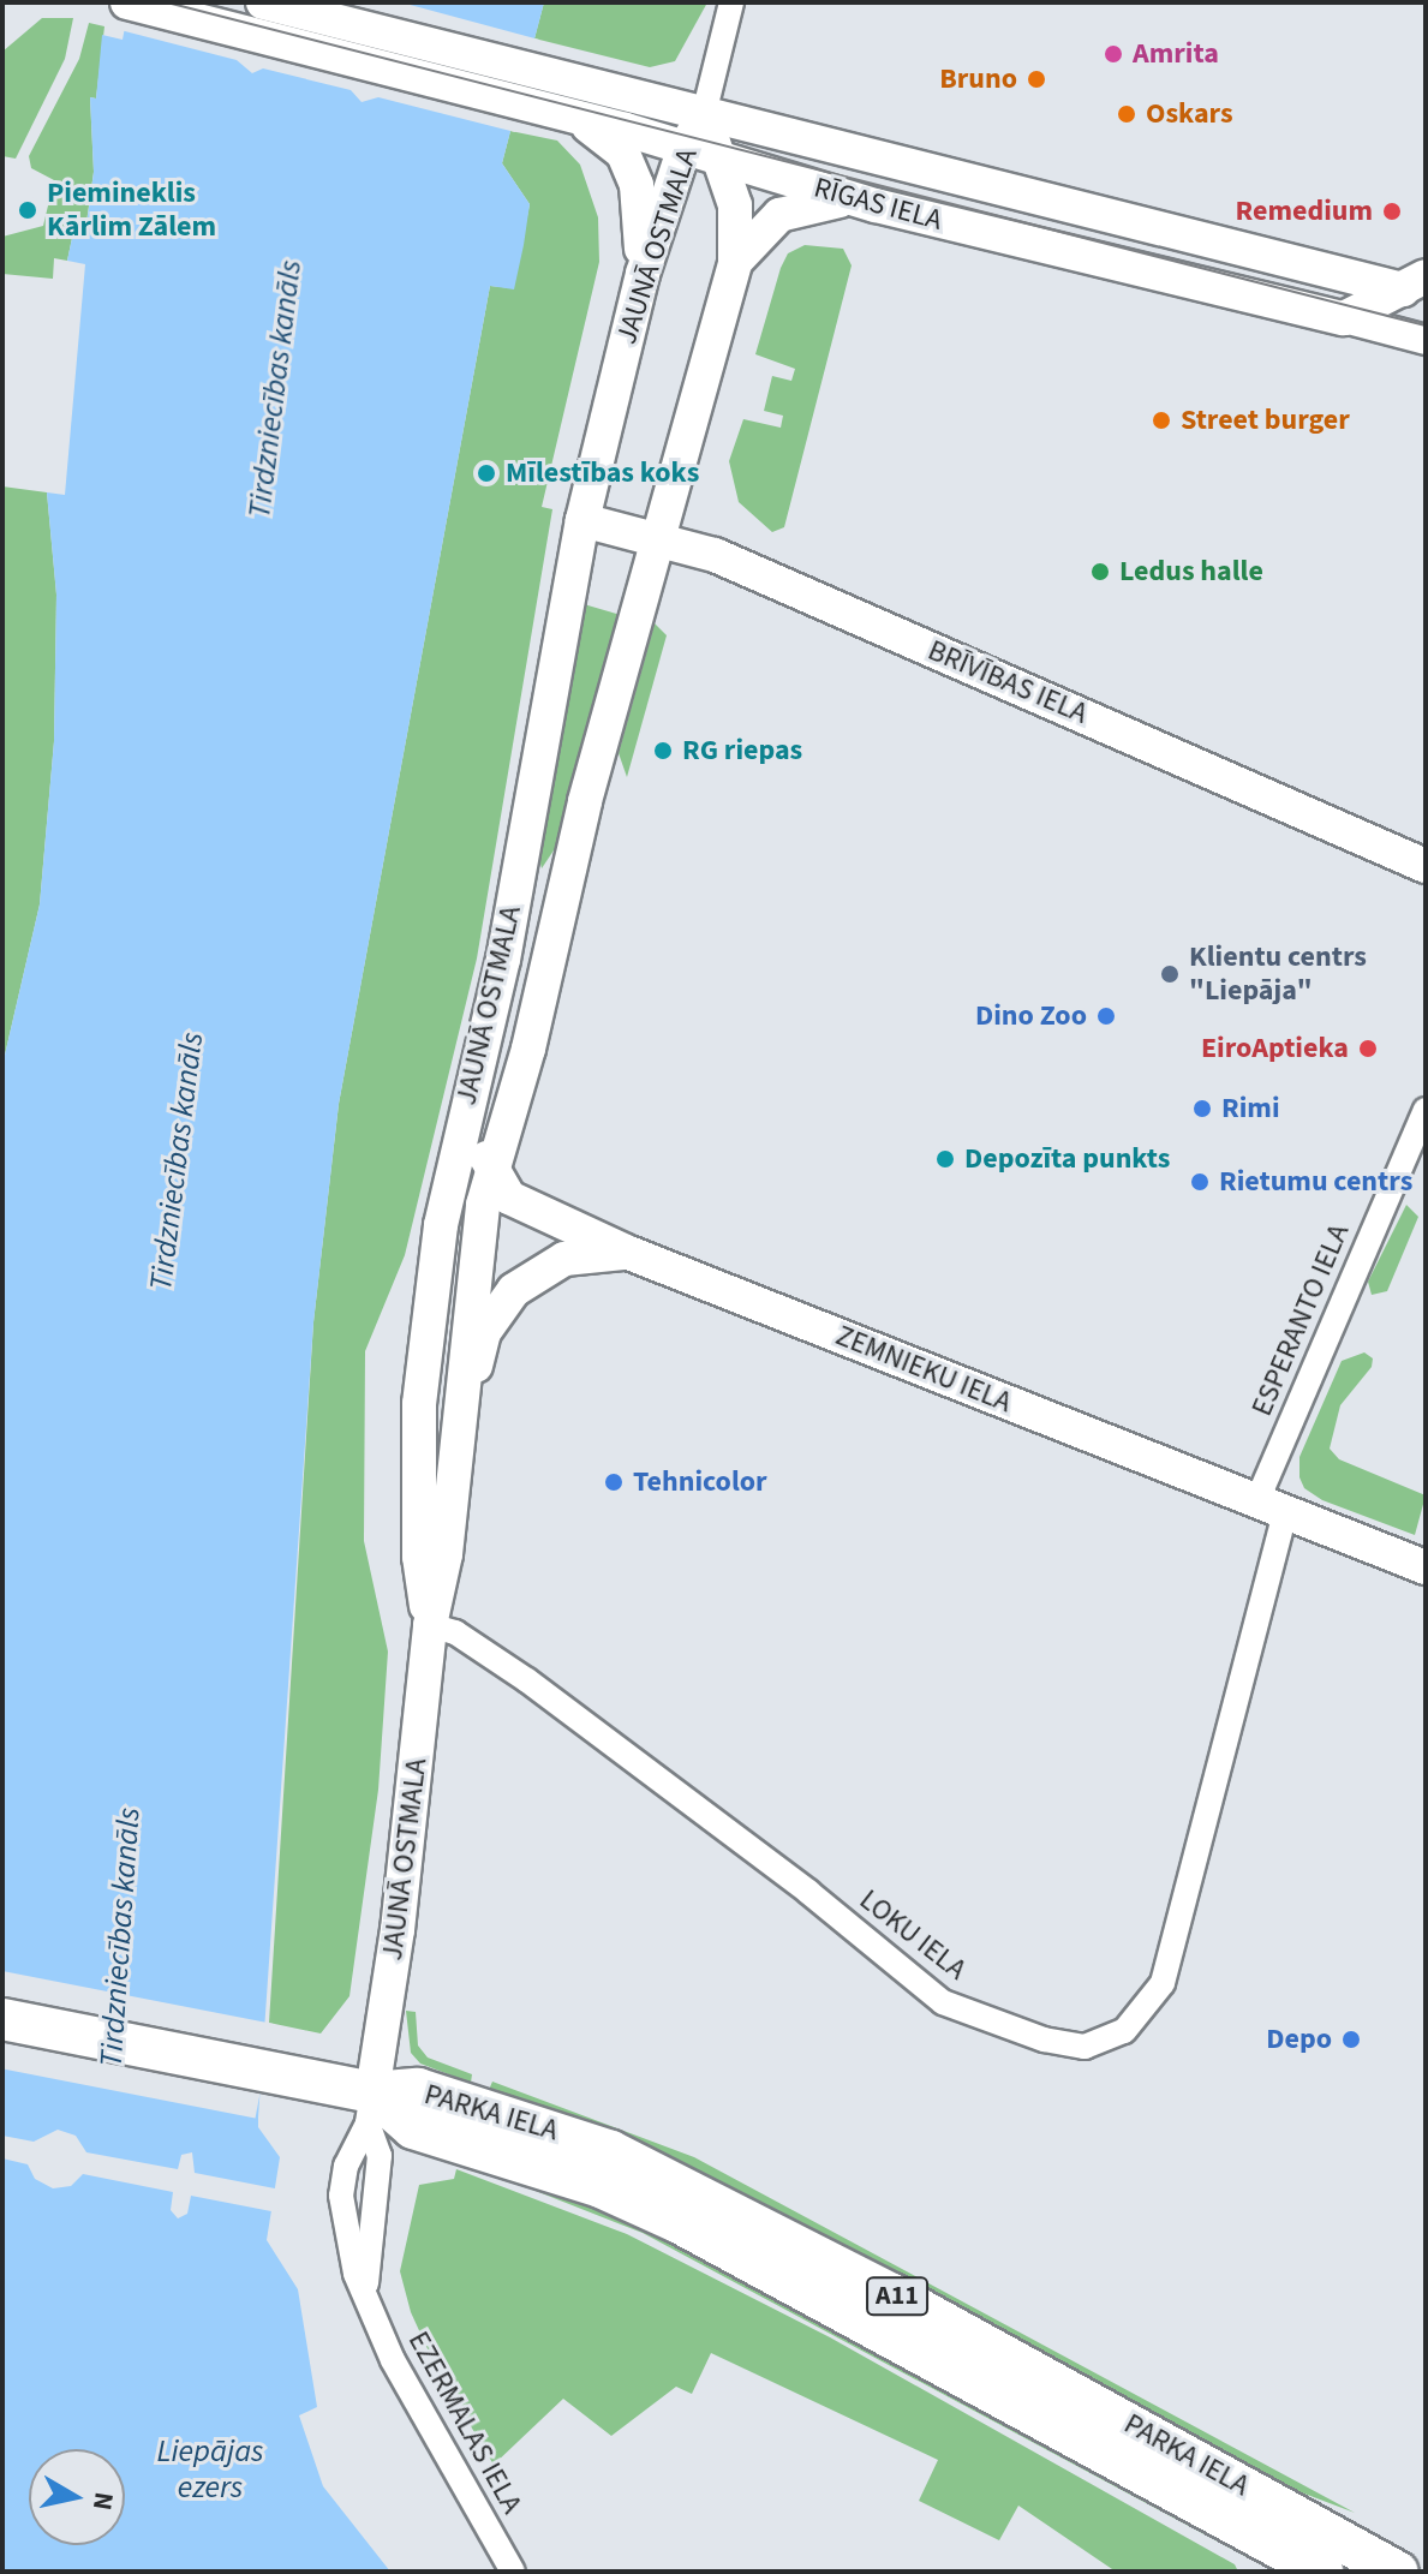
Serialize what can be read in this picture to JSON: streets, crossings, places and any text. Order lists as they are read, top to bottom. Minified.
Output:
{"streets":{"highway":["PARKA IELA","A11"],"main road":["RĪGAS IELA","JAUNĀ OSTMALA","BRĪVĪBAS IELA","ZEMNIEKU IELA"],"street":["ESPERANTO IELA","LOKU IELA","EZERMALAS IELA"]},"crossings":[["RĪGAS IELA","JAUNĀ OSTMALA"],["JAUNĀ OSTMALA","BRĪVĪBAS IELA"],["JAUNĀ OSTMALA","ZEMNIEKU IELA"],["JAUNĀ OSTMALA","LOKU IELA"],["JAUNĀ OSTMALA","PARKA IELA"],["JAUNĀ OSTMALA","A11"],["JAUNĀ OSTMALA","EZERMALAS IELA"],["ESPERANTO IELA","ZEMNIEKU IELA"],["ESPERANTO IELA","LOKU IELA"],["ZEMNIEKU IELA","LOKU IELA"],["PARKA IELA","A11"],["PARKA IELA","EZERMALAS IELA"],["A11","EZERMALAS IELA"]],"water":["Tirdzniecības kanāls","Liepājas ezers"],"places":["Amrita","Bruno","Oskars","Piemineklis Kārlim Zālem","Remedium","Street burger","Mīlestības koks","Ledus halle","RG riepas","Klientu centrs \"Liepāja\"","Dino Zoo","EiroAptieka","Rimi","Depozīta punkts","Rietumu centrs","Tehnicolor","Depo"],"north":"right"}
